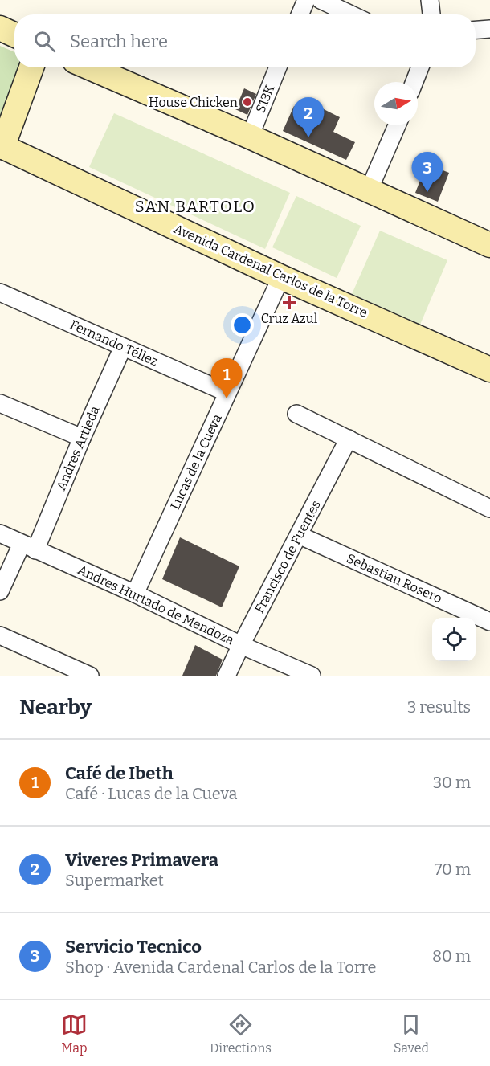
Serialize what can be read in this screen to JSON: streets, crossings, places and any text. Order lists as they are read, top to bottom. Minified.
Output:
{"streets":{"street":["S13K","Avenida Cardenal Carlos de la Torre","Fernando Téllez","Andres Artieda","Lucas de la Cueva","Francisco de Fuentes","Sebastian Rosero","Andres Hurtado de Mendoza"]},"crossings":[["Avenida Cardenal Carlos de la Torre","Lucas de la Cueva"],["Fernando Téllez","Andres Artieda"],["Fernando Téllez","Lucas de la Cueva"],["Andres Artieda","Andres Hurtado de Mendoza"],["Lucas de la Cueva","Andres Hurtado de Mendoza"],["Francisco de Fuentes","Sebastian Rosero"],["Francisco de Fuentes","Andres Hurtado de Mendoza"]],"districts":["SAN BARTOLO"],"places":{"other":["House Chicken"],"health":["Cruz Azul"]},"north":"right","page":{"search":"Search here","pins":["2","3","1"],"heading":["Nearby","3 results"],"list":[{"mark":"1","name":"Café de Ibeth","note":"Café · Lucas de la Cueva","value":"30 m"},{"mark":"2","name":"Viveres Primavera","note":"Supermarket","value":"70 m"},{"mark":"3","name":"Servicio Tecnico","note":"Shop · Avenida Cardenal Carlos de la Torre","value":"80 m"}],"nav":["Map","Directions","Saved"]}}
